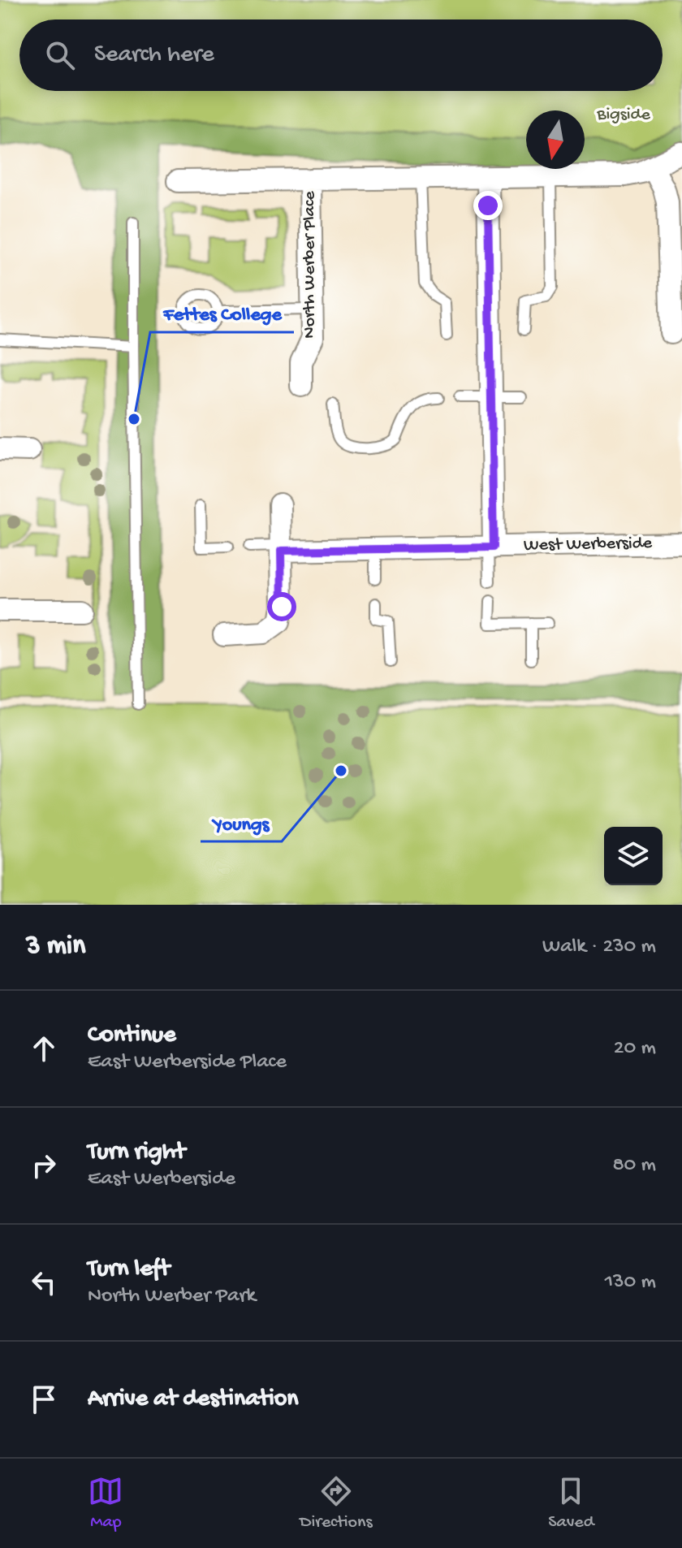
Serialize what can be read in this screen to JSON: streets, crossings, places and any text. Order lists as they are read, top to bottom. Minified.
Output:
{"streets":{"street":["North Werber Place","West Werberside"]},"parks":["Bigside"],"places":["Fettes College","Youngs"],"north":"bottom","page":{"search":"Search here","heading":["3 min","Walk · 230 m"],"list":[["Continue","East Werberside Place","20 m"],["Turn right","East Werberside","80 m"],["Turn left","North Werber Park","130 m"],"Arrive at destination"],"nav":["Map","Directions","Saved"]}}
